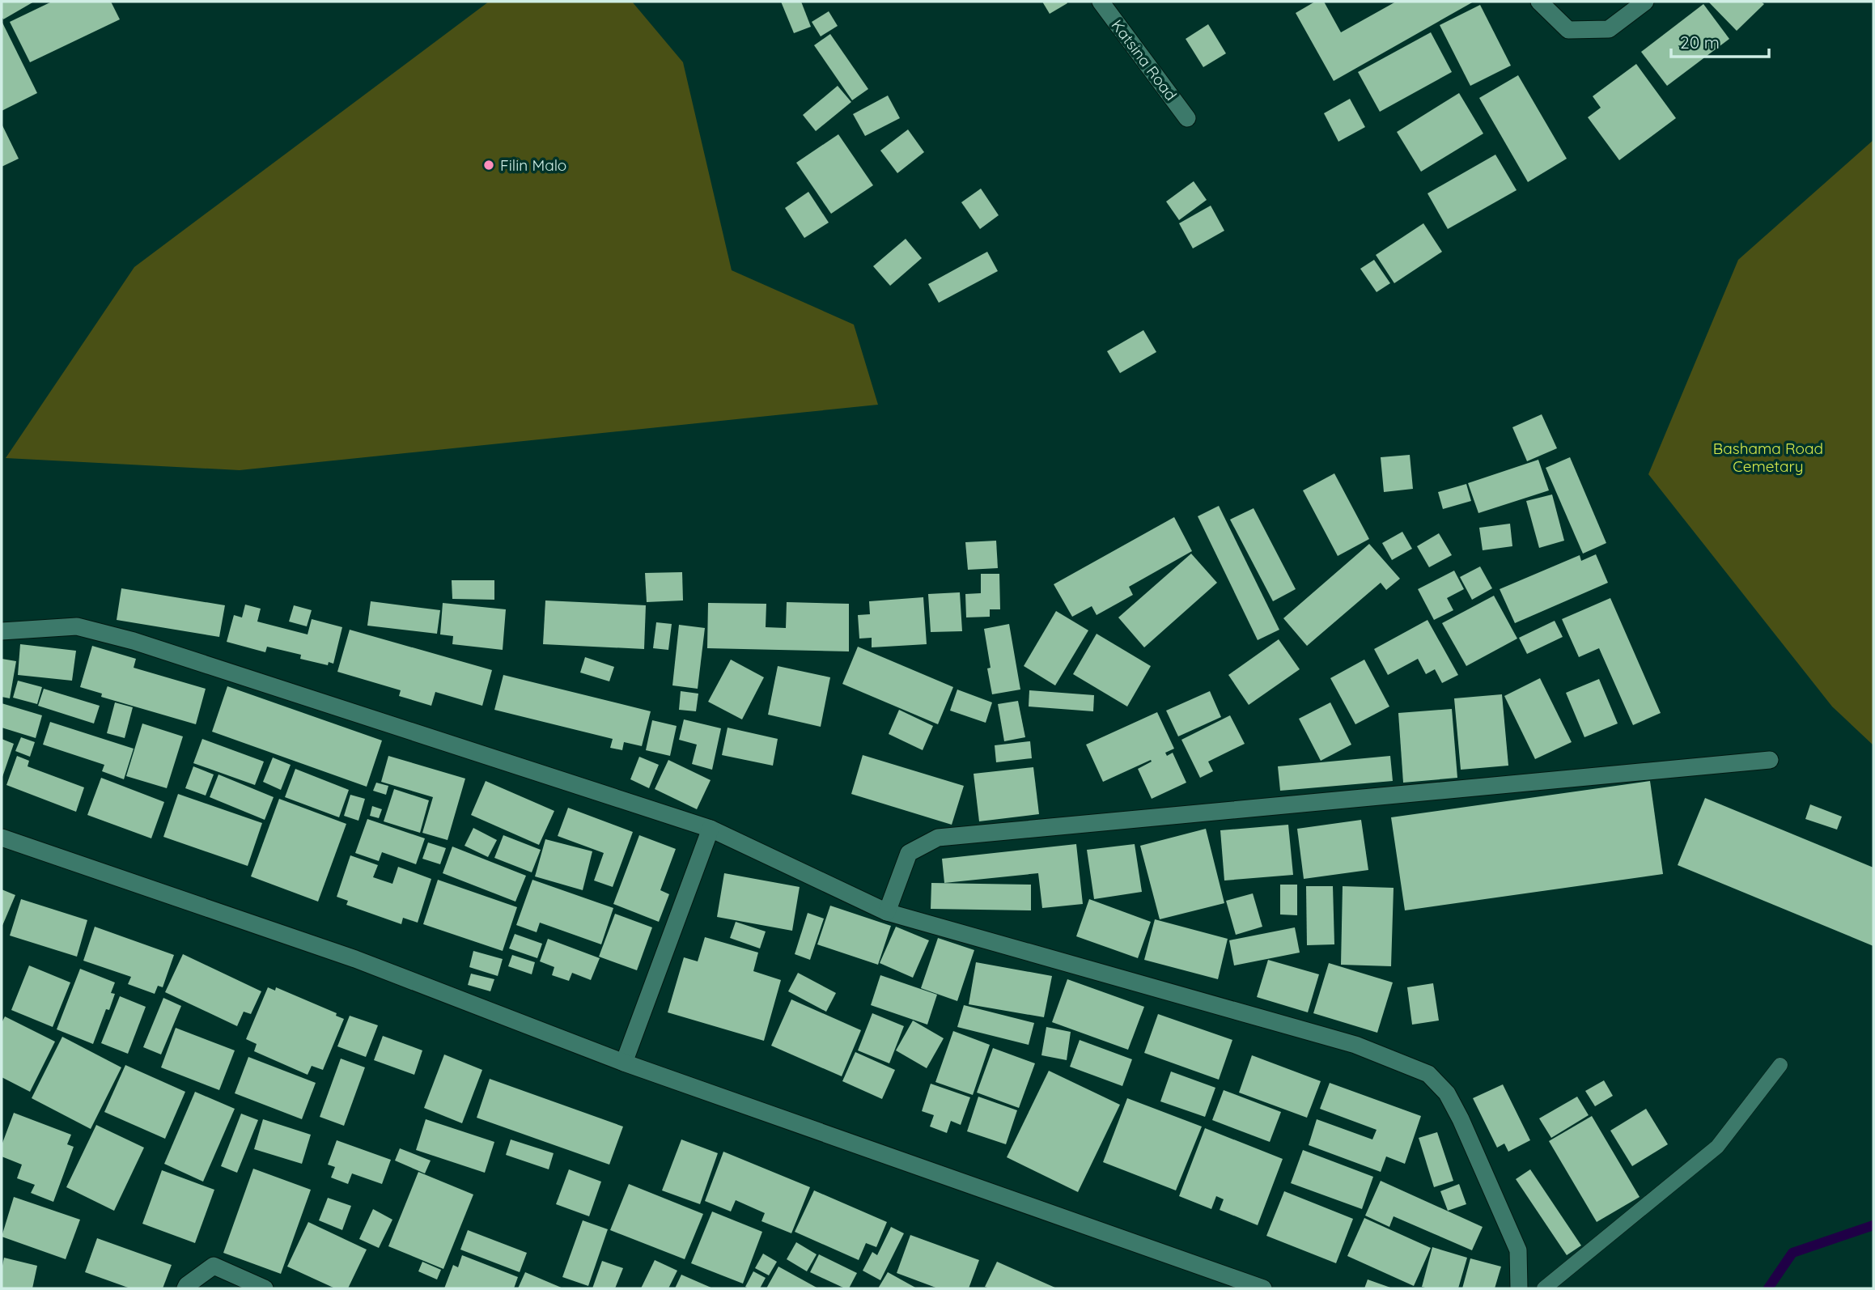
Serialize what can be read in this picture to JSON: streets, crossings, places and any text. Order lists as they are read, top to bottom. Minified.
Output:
{"streets":{"street":["Katsina Road"]},"parks":["Bashama Road Cemetary"],"places":["Filin Malo"],"scale_bar":"20 m"}
